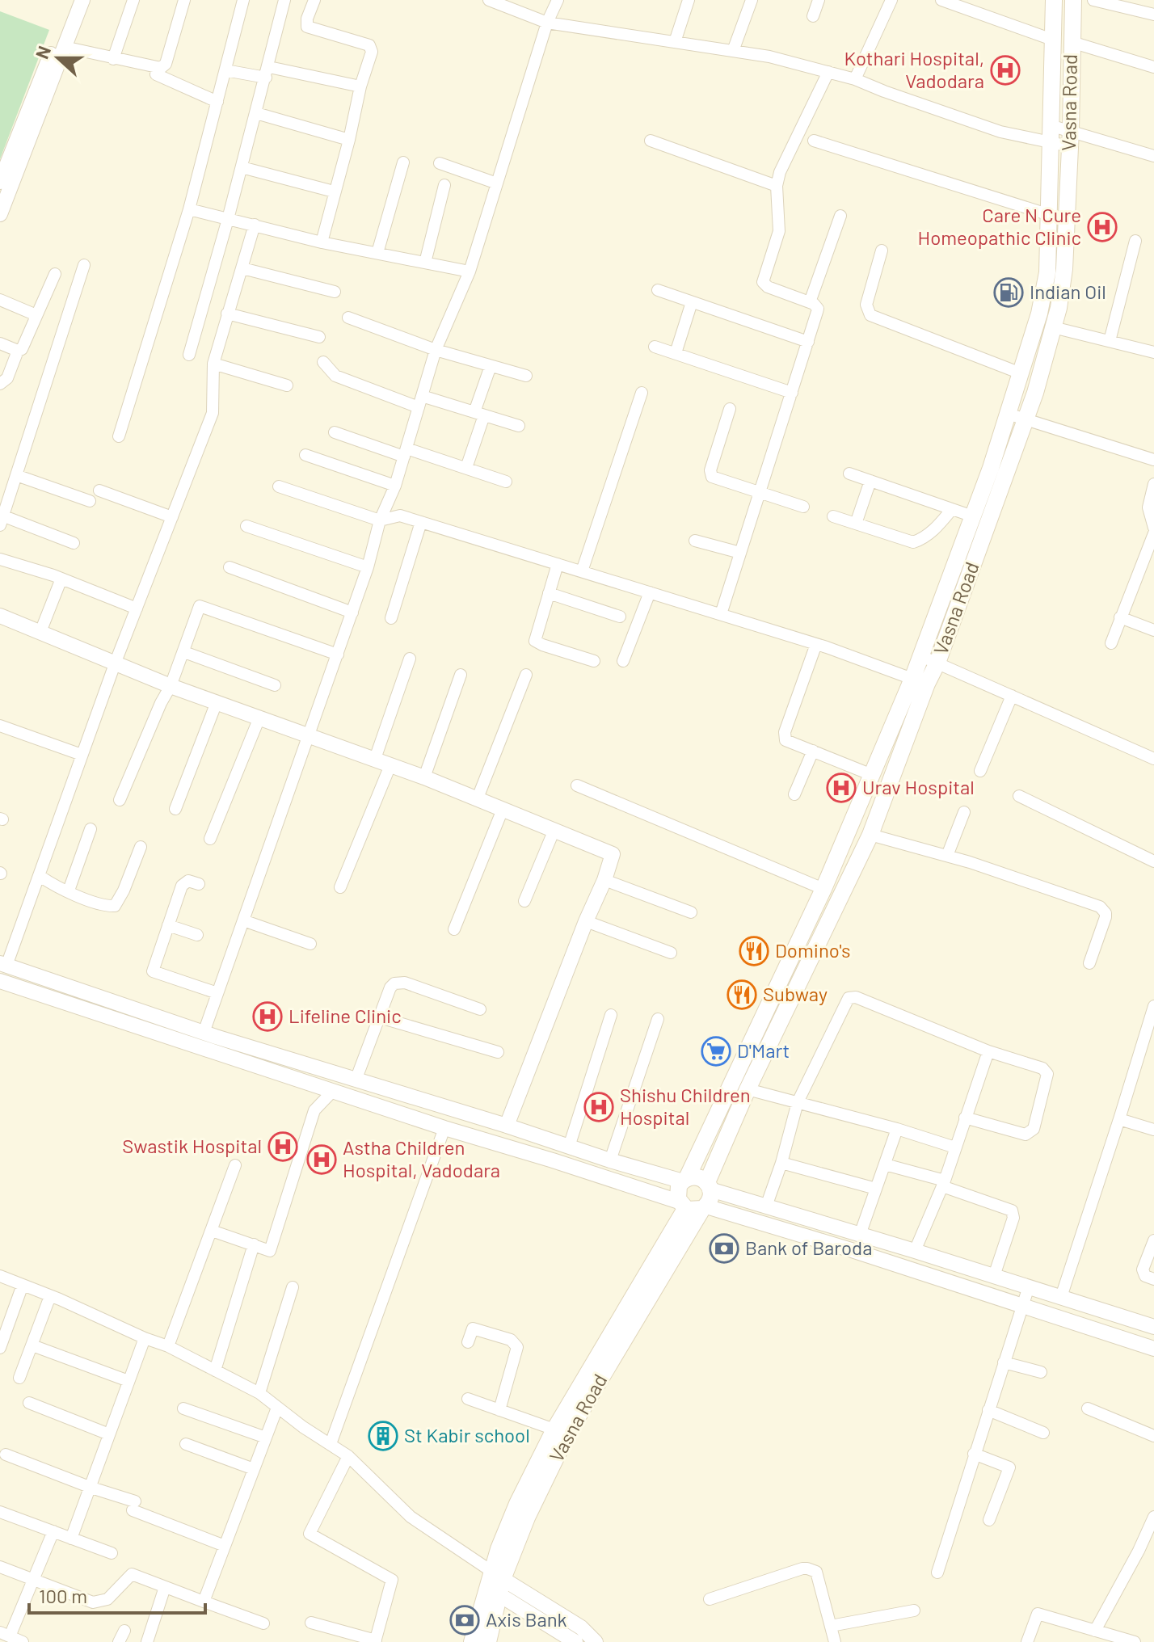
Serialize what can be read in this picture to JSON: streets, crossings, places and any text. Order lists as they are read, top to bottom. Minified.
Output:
{"streets":{"main road":["Vasna Road"]},"places":{"hospital":["Kothari Hospital, Vadodara","Care N Cure Homeopathic Clinic","Urav Hospital","Lifeline Clinic","Shishu Children Hospital","Swastik Hospital","Astha Children Hospital, Vadodara"],"fuel station":["Indian Oil"],"restaurant":["Domino's","Subway"],"supermarket":["D'Mart"],"bank":["Bank of Baroda","Axis Bank"],"building":["St Kabir school"]},"scale_bar":"100 m","north":"left"}
